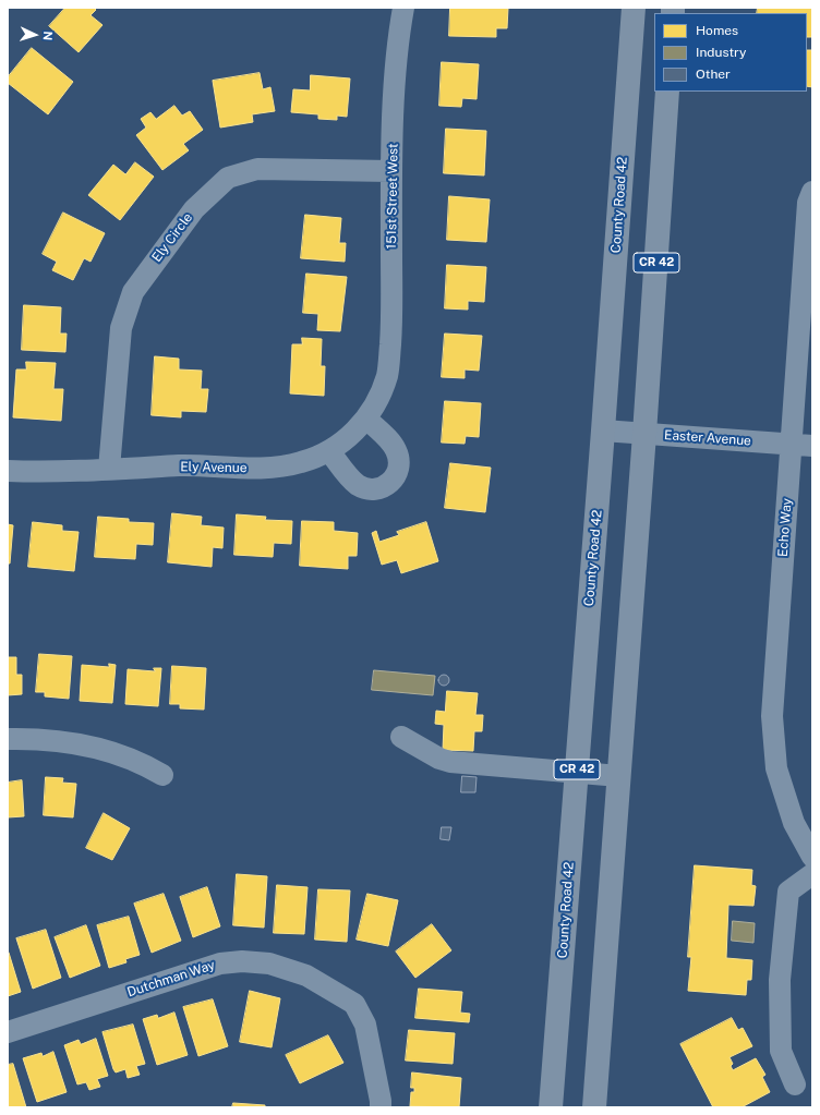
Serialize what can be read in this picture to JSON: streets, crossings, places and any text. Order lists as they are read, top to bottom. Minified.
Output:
{"streets":{"highway":["County Road 42","CR 42"],"street":["151st Street West","Ely Circle","Easter Avenue","Ely Avenue","Echo Way","Dutchman Way"]},"crossings":[["151st Street West","Ely Circle"],["151st Street West","Ely Avenue"],["County Road 42","Easter Avenue"],["Ely Circle","Ely Avenue"],["CR 42","Easter Avenue"],["Easter Avenue","Echo Way"]],"legend":["Homes","Industry","Other"],"north":"right"}
